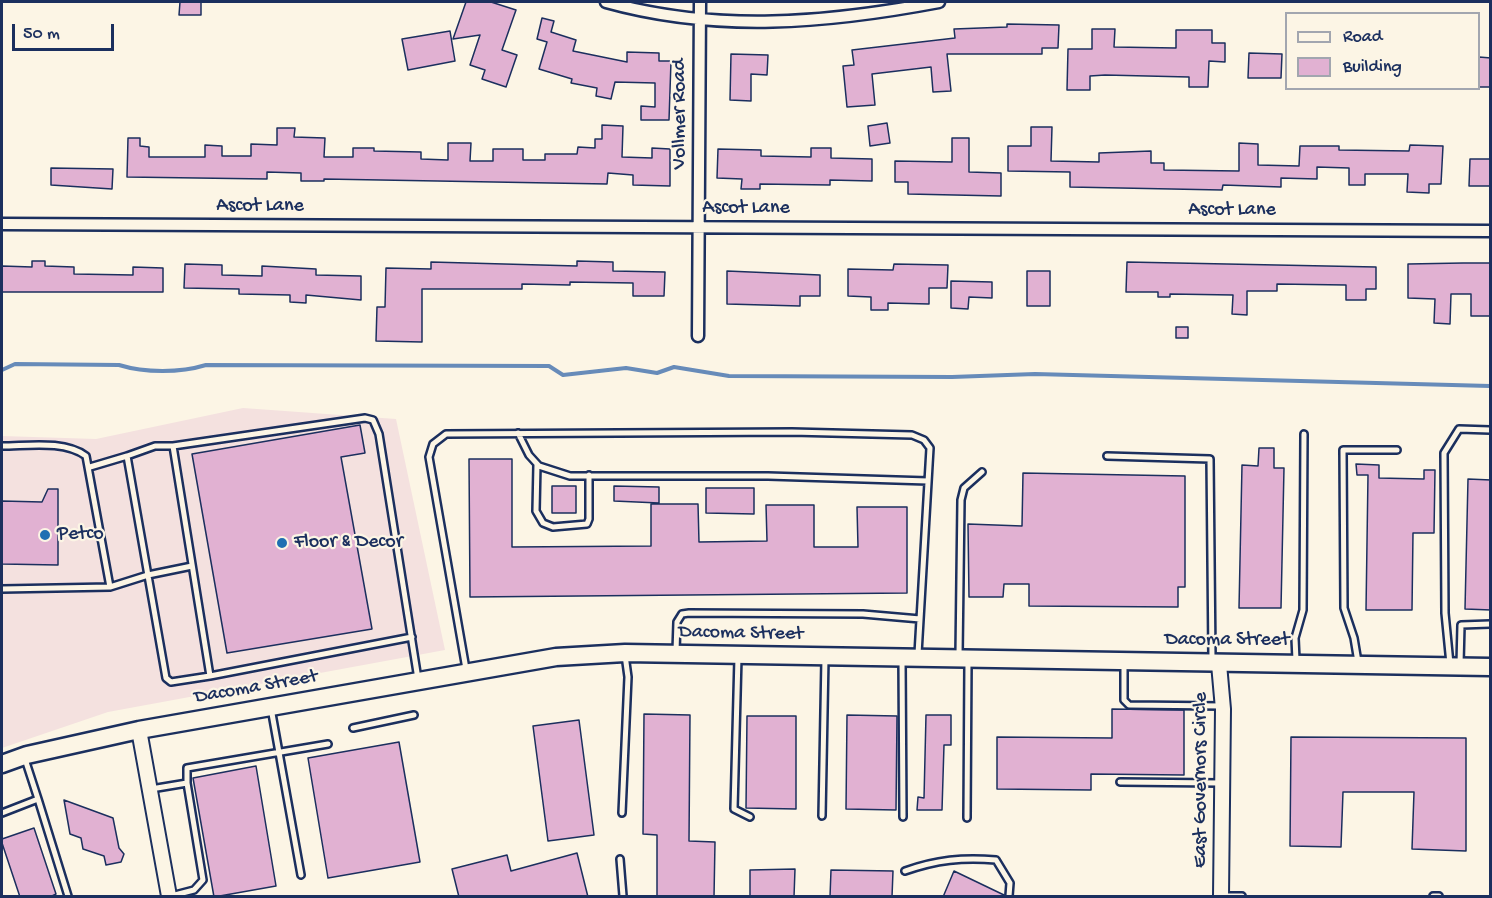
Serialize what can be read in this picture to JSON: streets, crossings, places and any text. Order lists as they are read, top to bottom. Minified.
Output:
{"streets":{"main road":["Dacoma Street"],"street":["Vollmer Road","Ascot Lane","East Governors Circle"]},"crossings":[["Vollmer Road","Ascot Lane"],["Dacoma Street","East Governors Circle"]],"places":["Petco","Floor & Decor"],"legend":["Road","Building"],"scale_bar":"50 m"}
